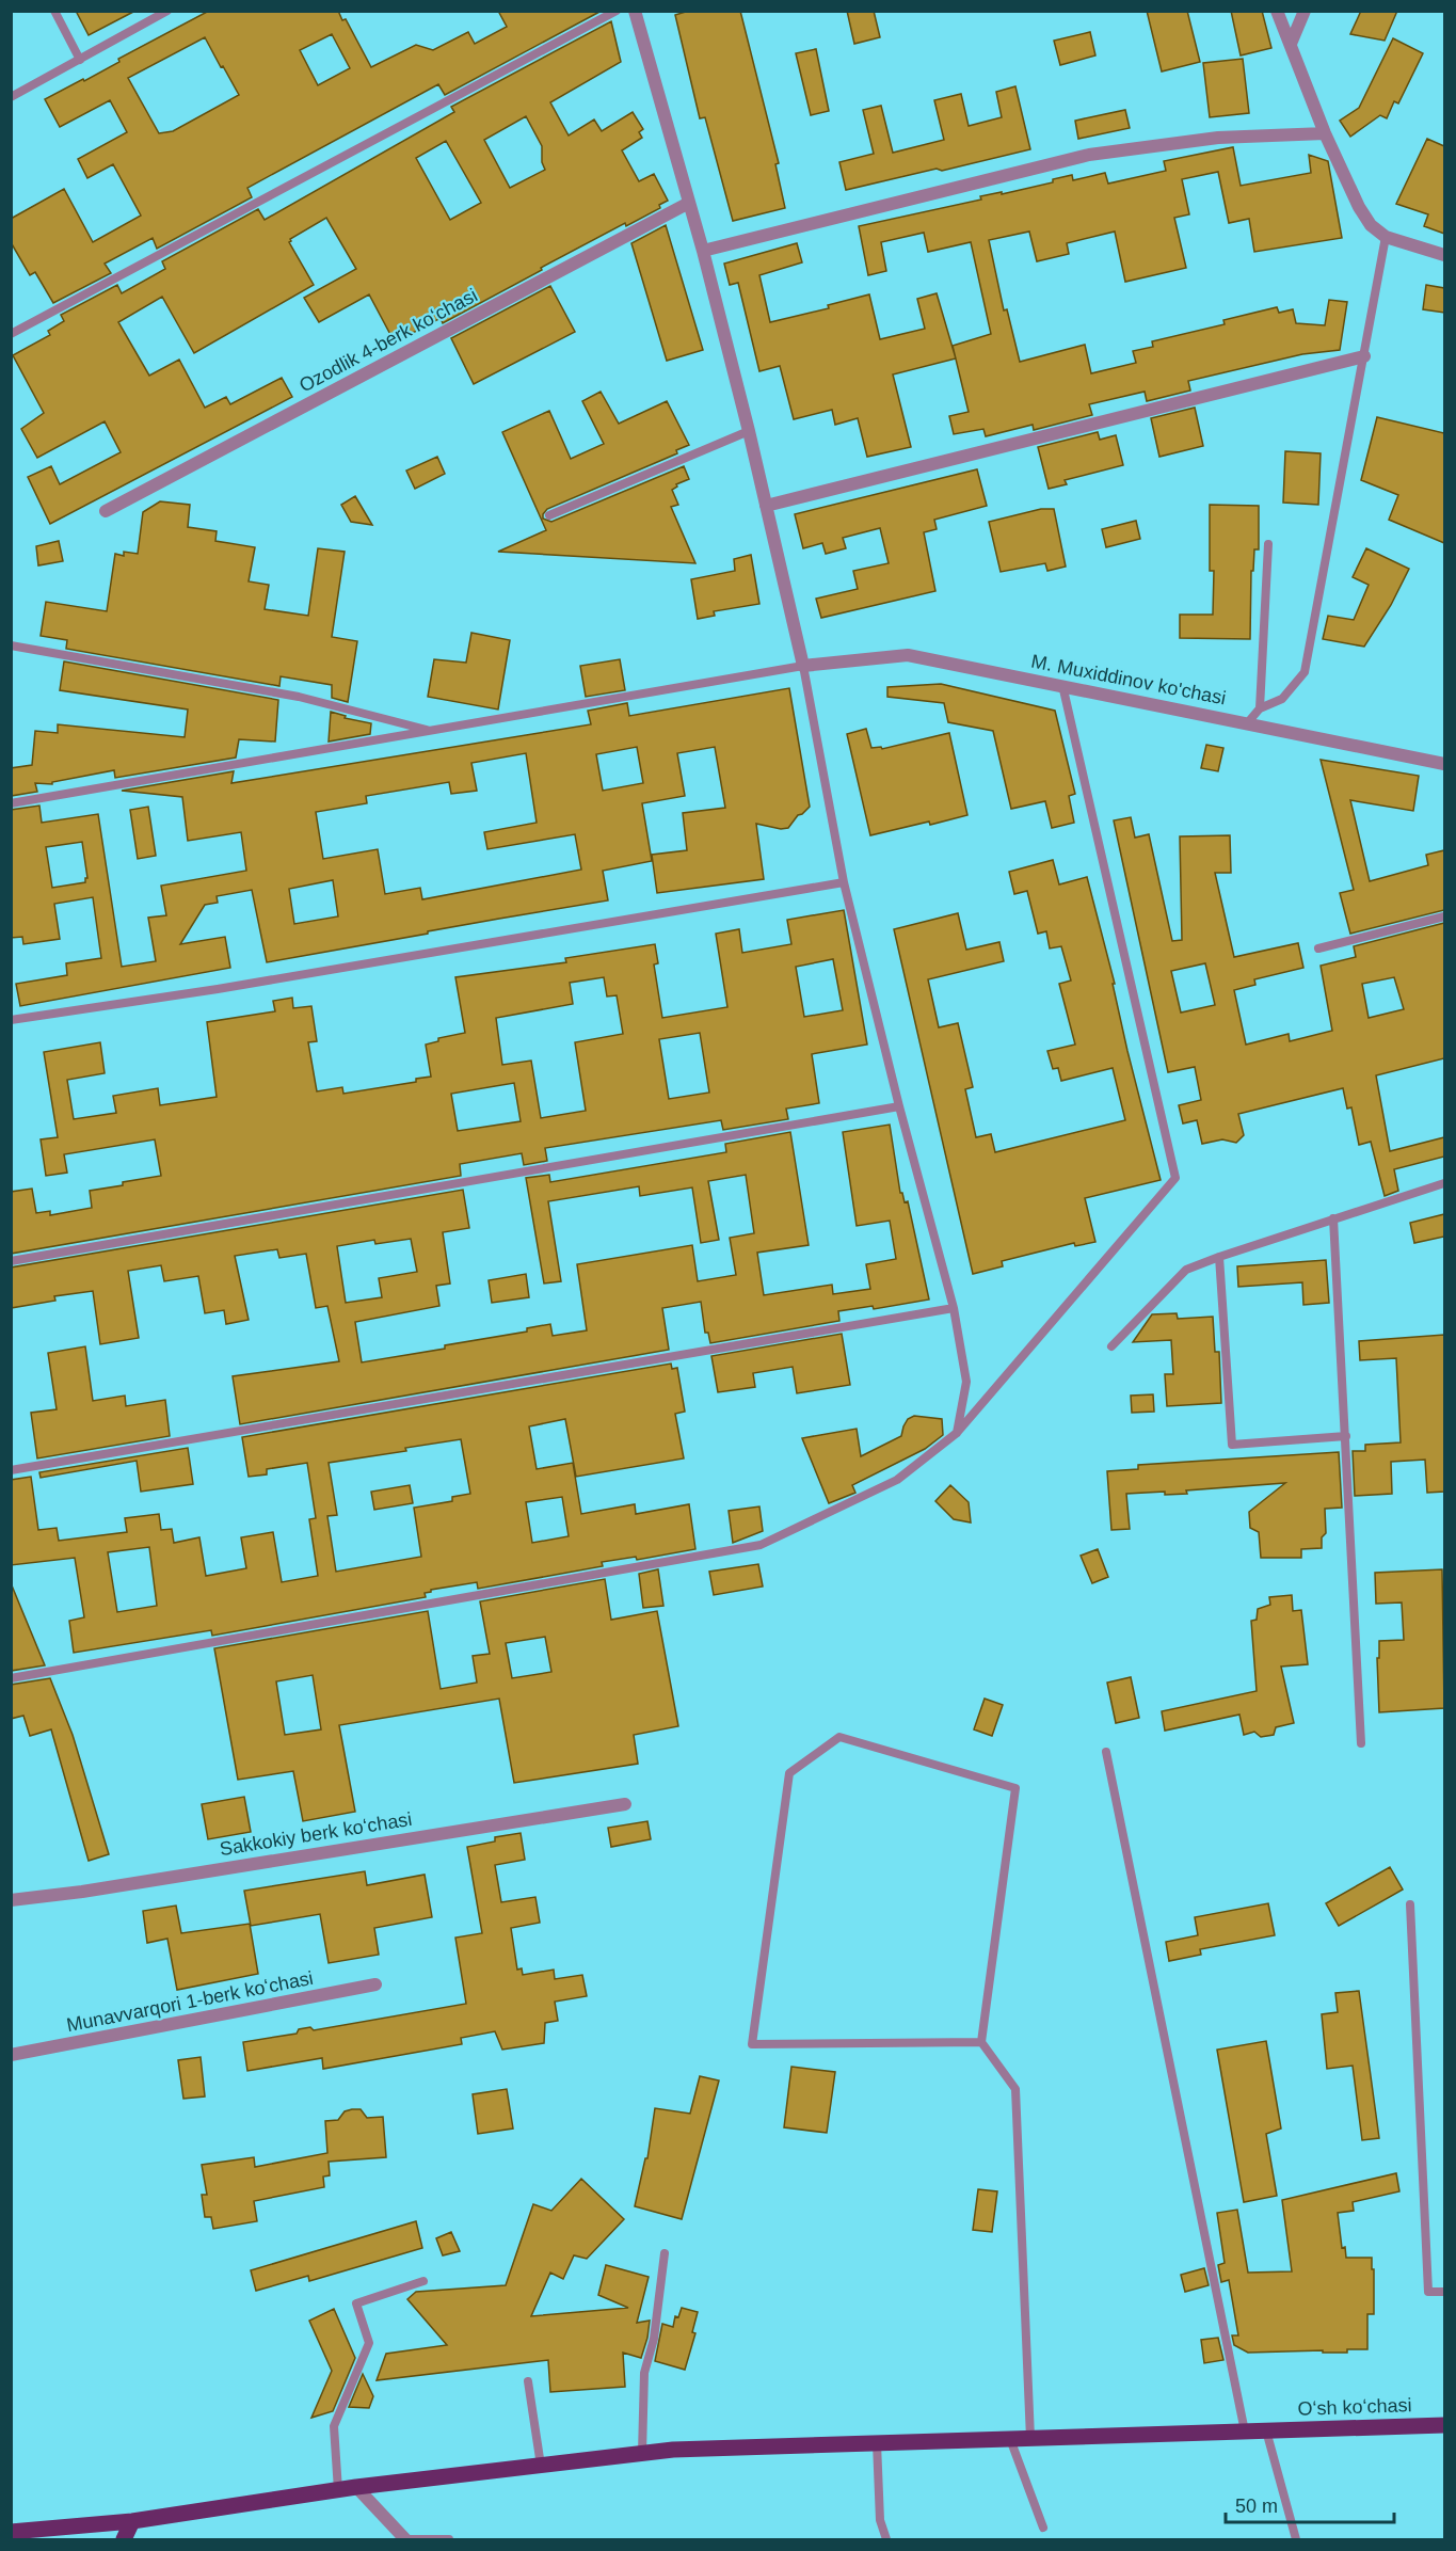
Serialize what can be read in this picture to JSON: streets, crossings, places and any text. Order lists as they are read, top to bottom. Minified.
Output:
{"streets":{"main road":["Oʻsh koʻchasi"],"street":["Ozodlik 4-berk koʻchasi","M. Muxiddinov ko'chasi","Sakkokiy berk koʻchasi","Munavvarqori 1-berk koʻchasi"]},"scale_bar":"50 m"}
